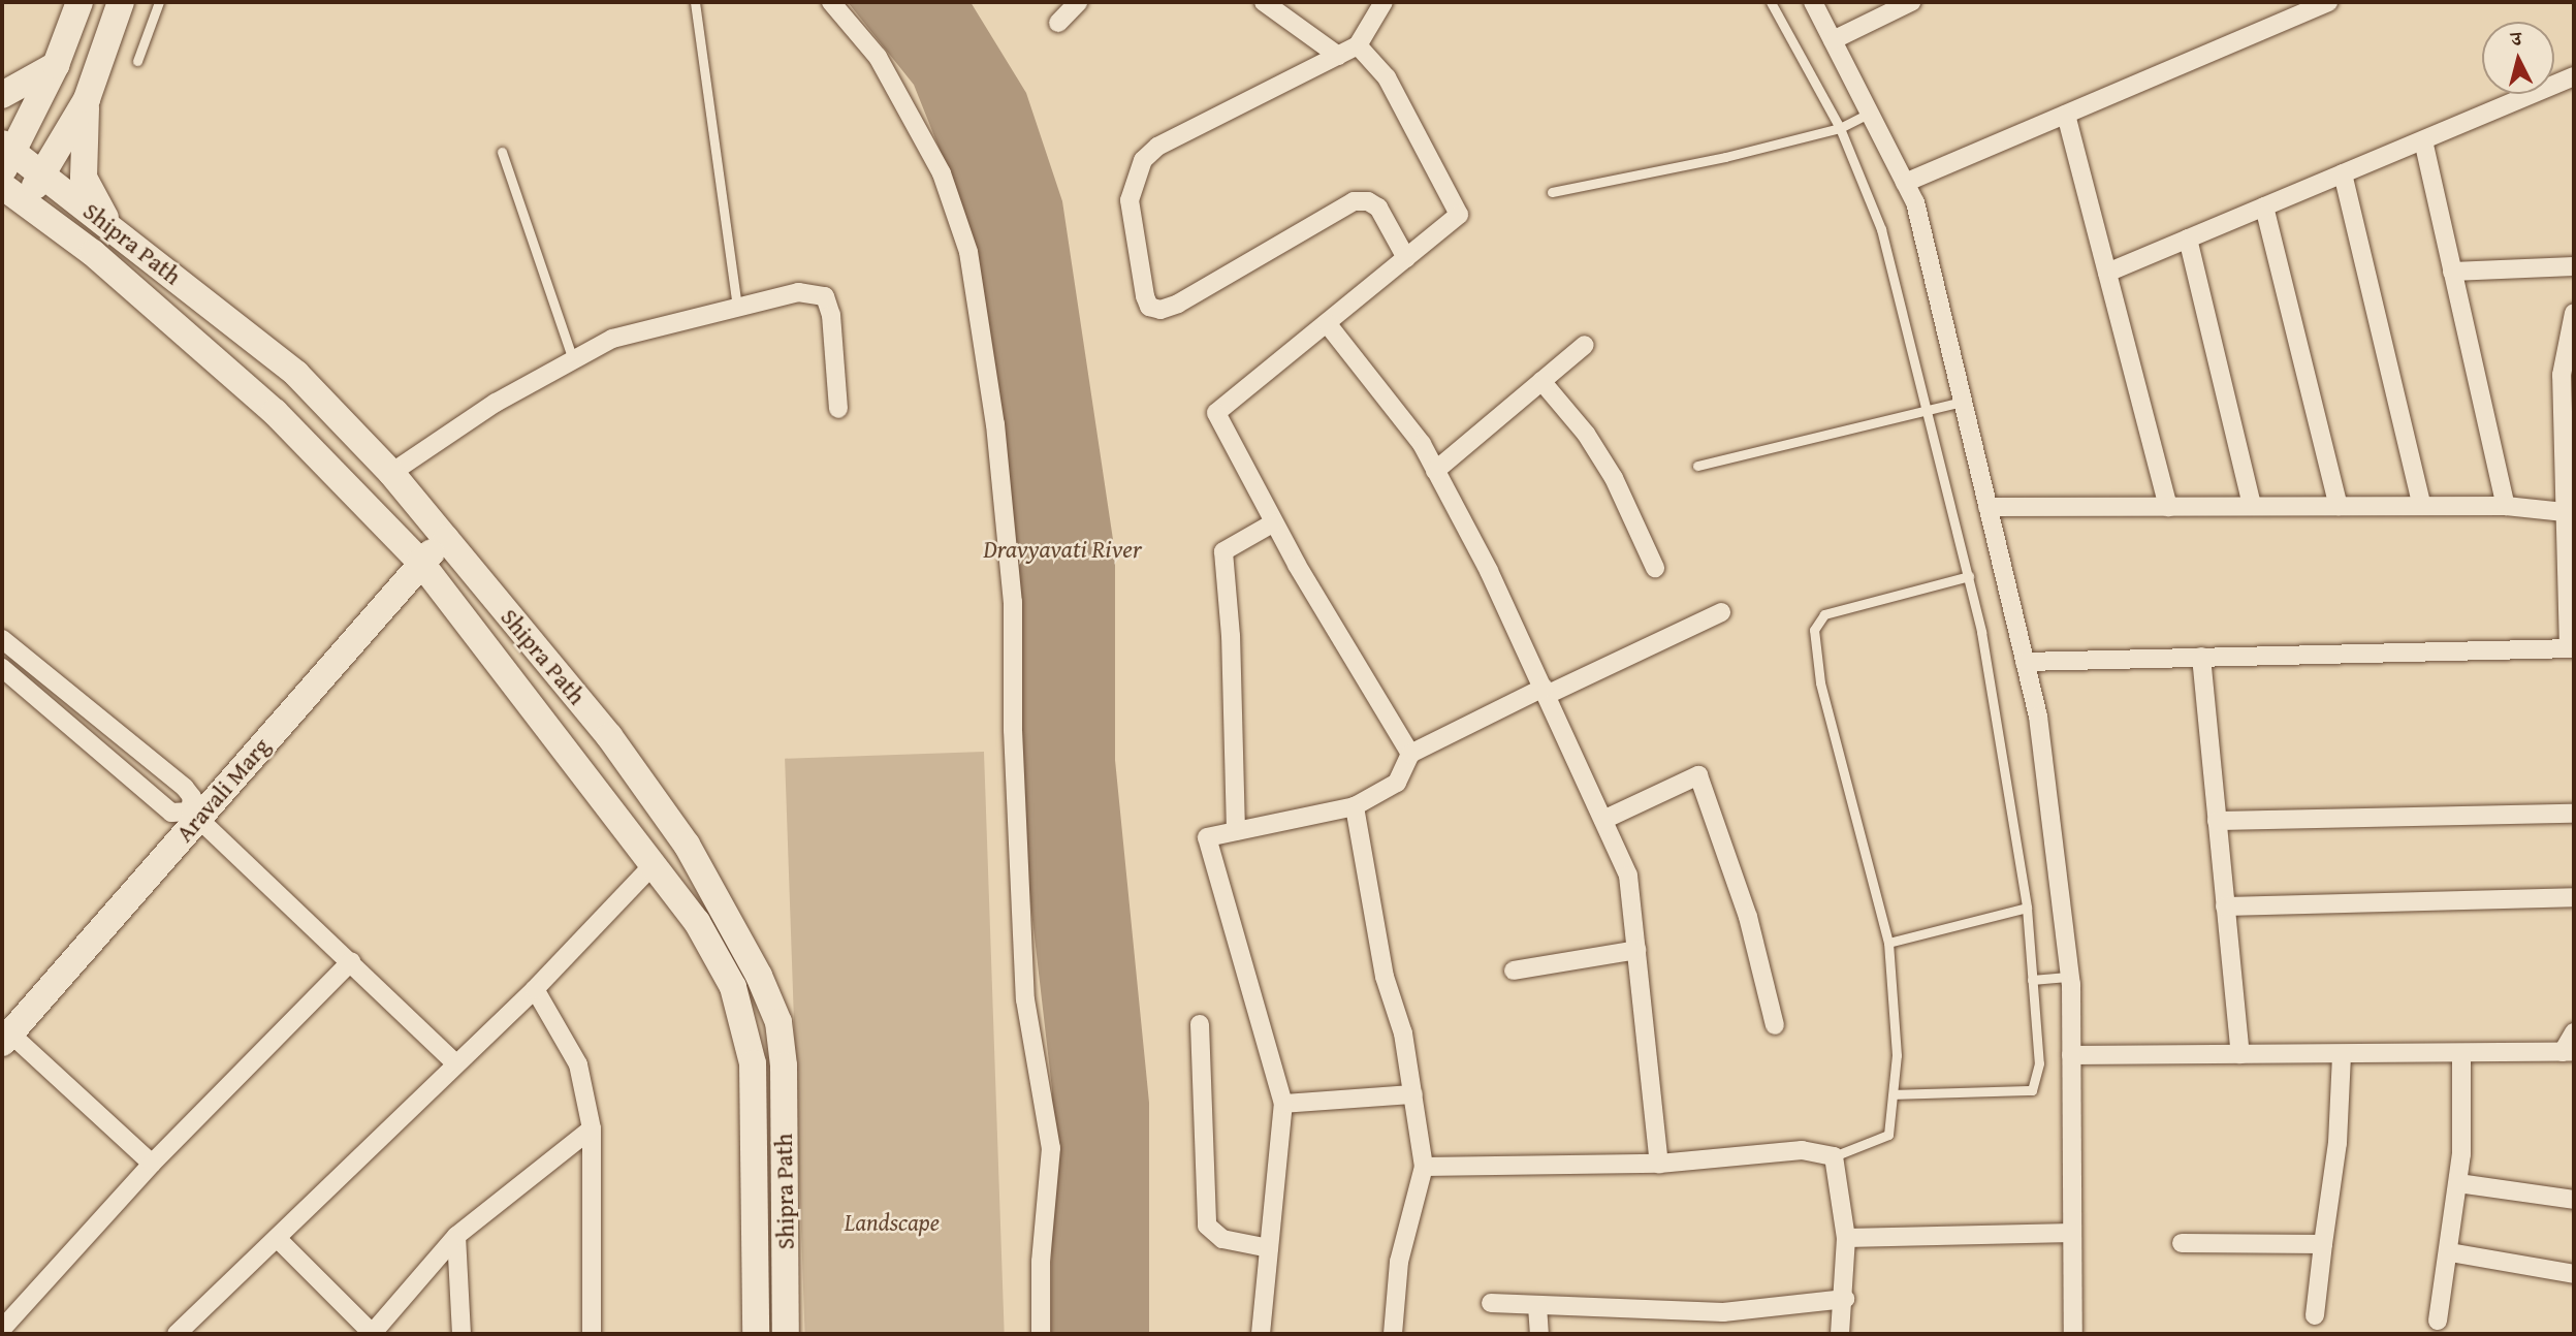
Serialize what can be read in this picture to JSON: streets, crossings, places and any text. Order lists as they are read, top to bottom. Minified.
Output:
{"streets":{"street":["Shipra Path","Aravali Marg"]},"crossings":[["Shipra Path","Aravali Marg"]],"water":["Dravyavati River"],"parks":["Landscape"],"north":"top"}
